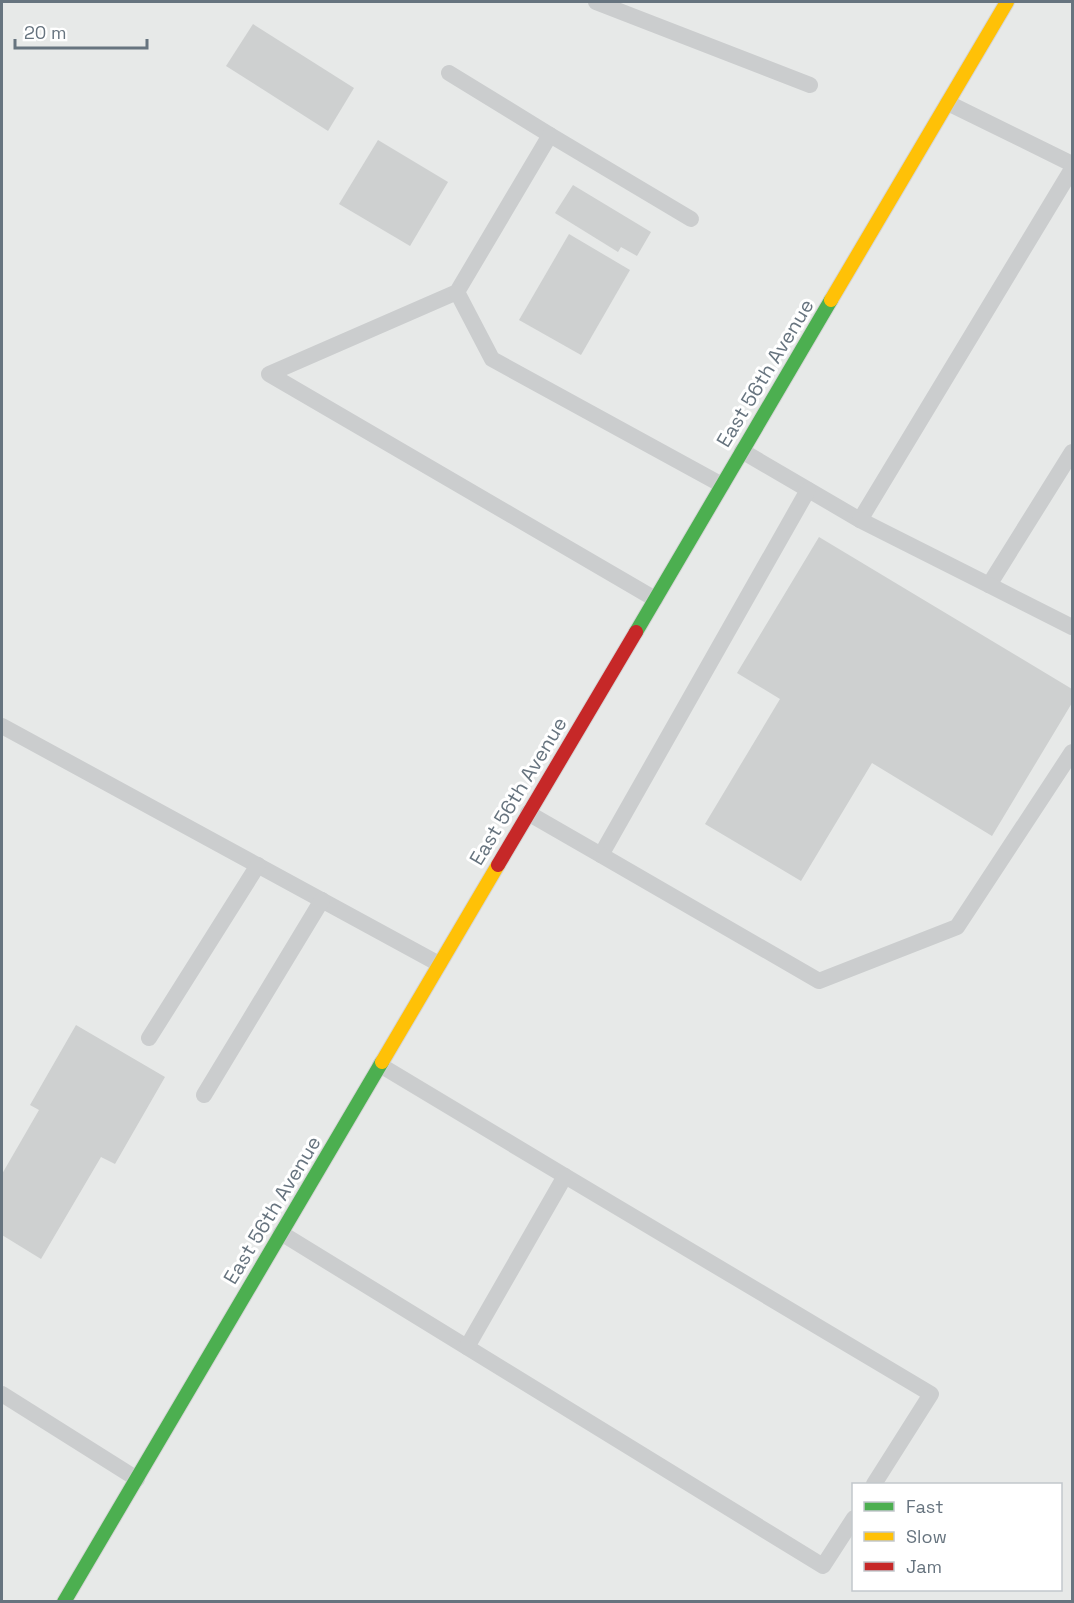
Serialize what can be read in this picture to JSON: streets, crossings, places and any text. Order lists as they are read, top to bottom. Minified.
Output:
{"streets":{"main road":["East 56th Avenue"]},"legend":["Fast","Slow","Jam"],"scale_bar":"20 m"}
